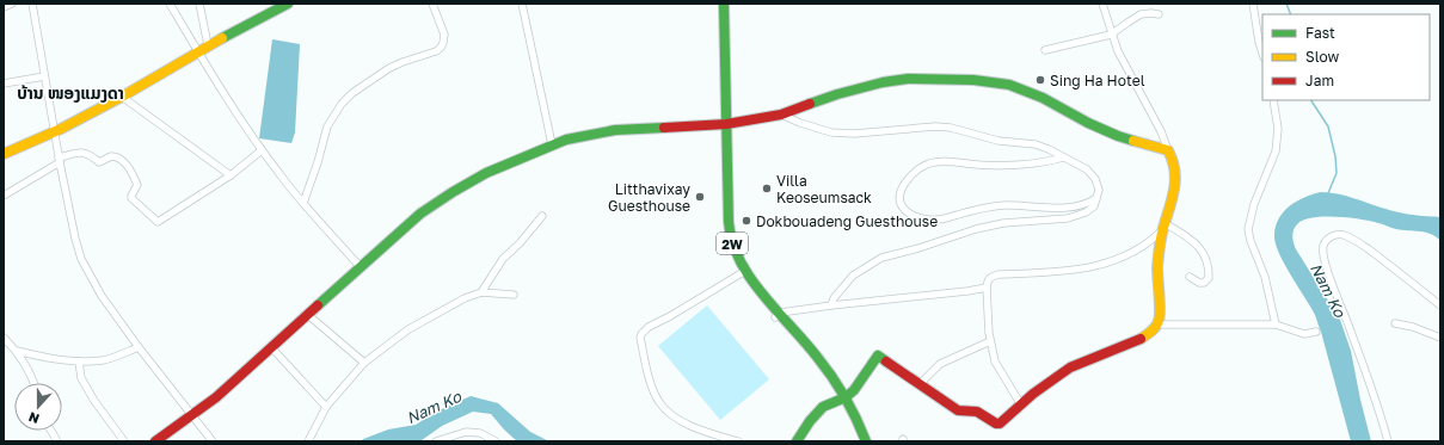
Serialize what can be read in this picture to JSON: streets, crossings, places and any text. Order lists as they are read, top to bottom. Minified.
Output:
{"streets":{"main road":["2W"]},"districts":["ບ້ານ ໜອງແມງດາ"],"water":["Nam Ko"],"places":["Sing Ha Hotel","Villa Keoseumsack","Litthavixay Guesthouse","Dokbouadeng Guesthouse"],"legend":["Fast","Slow","Jam"],"north":"bottom"}
